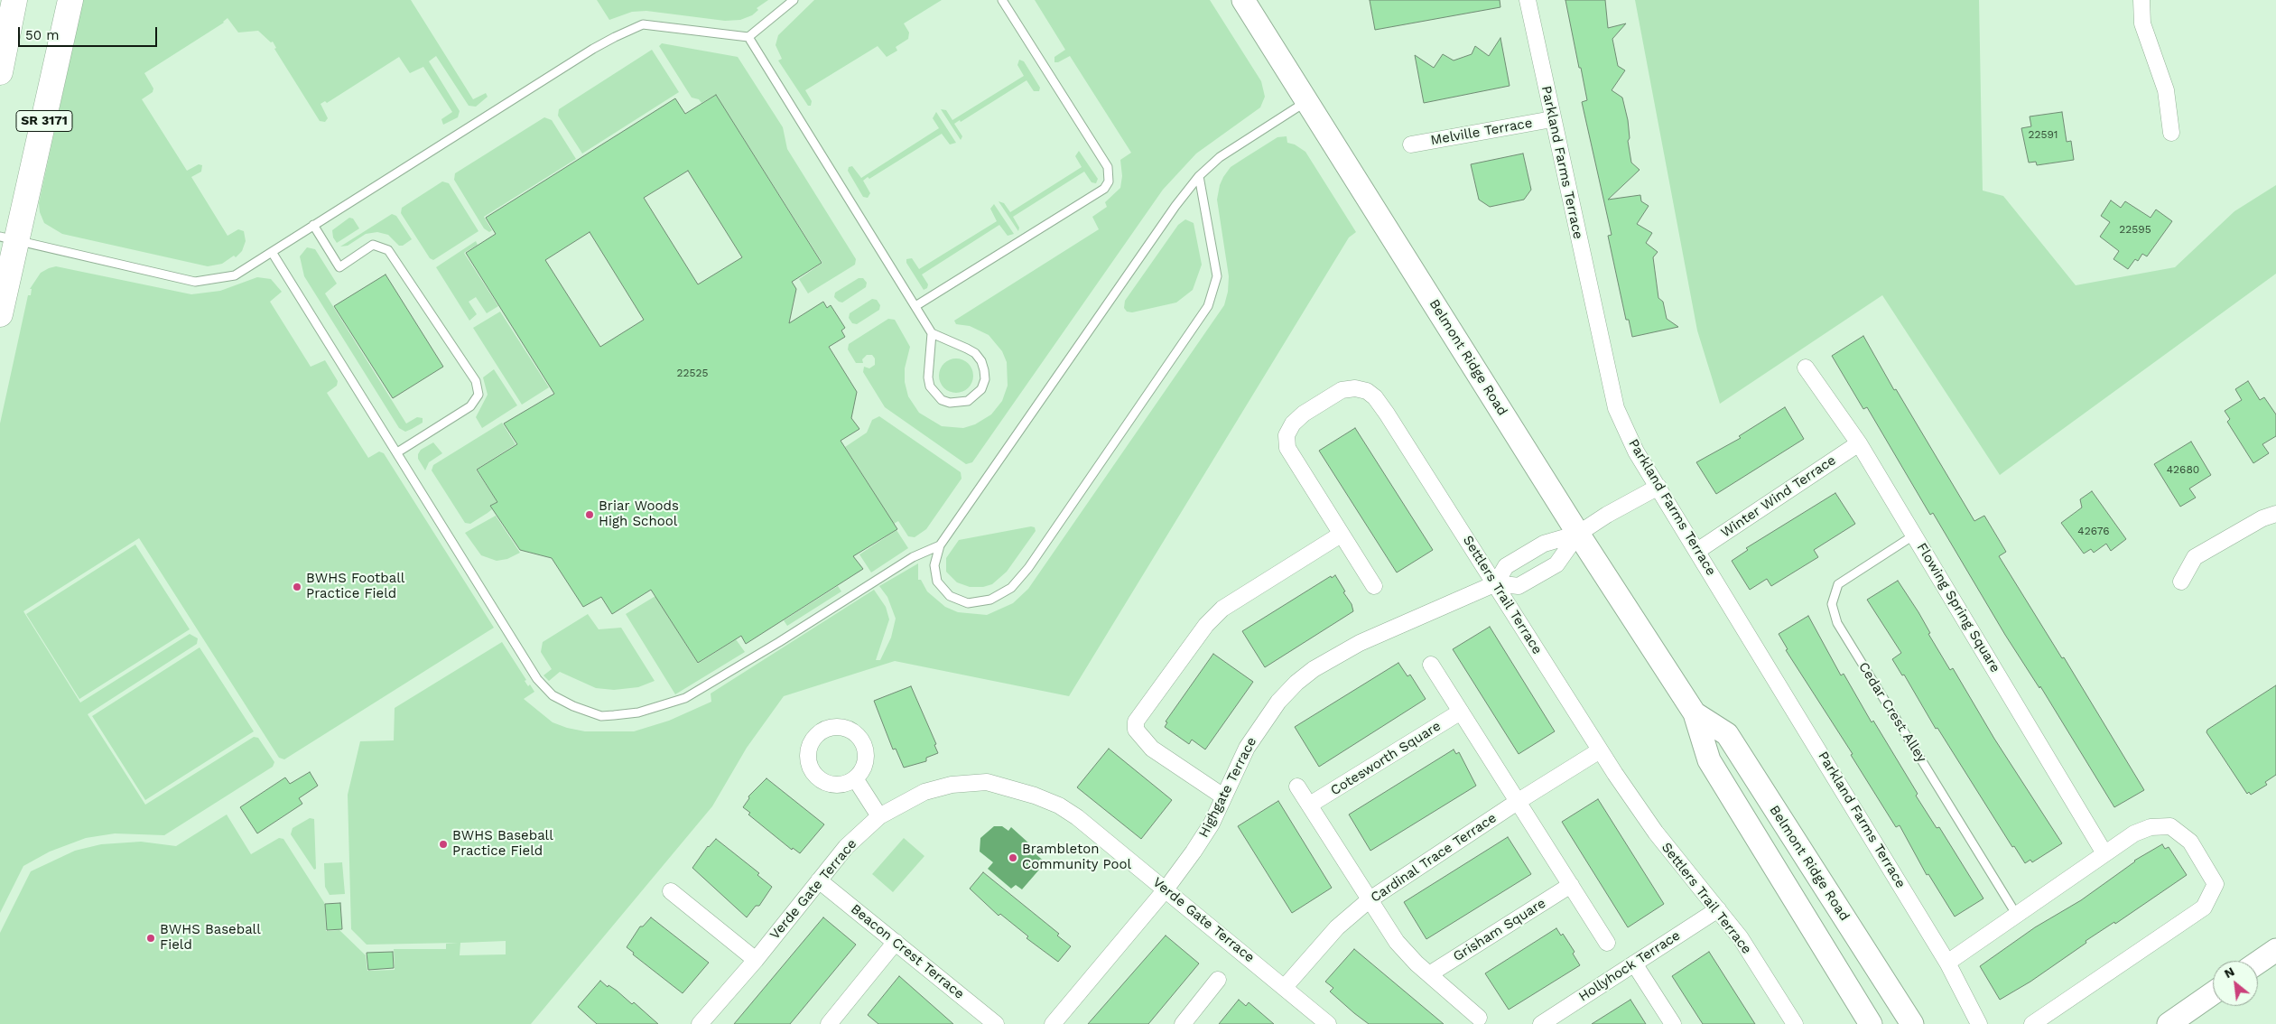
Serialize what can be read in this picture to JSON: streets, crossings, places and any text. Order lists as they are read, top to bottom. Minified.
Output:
{"streets":{"main road":["SR 3171","Belmont Ridge Road"],"street":["Melville Terrace","Parkland Farms Terrace","Winter Wind Terrace","Settlers Trail Terrace","Flowing Spring Square","Cotesworth Square","Highgate Terrace","Cardinal Trace Terrace","Verde Gate Terrace","Grisham Square","Beacon Crest Terrace","Hollyhock Terrace"],"lane":["Cedar Crest Alley"]},"crossings":[["Melville Terrace","Parkland Farms Terrace"],["Parkland Farms Terrace","Winter Wind Terrace"],["Winter Wind Terrace","Flowing Spring Square"],["Settlers Trail Terrace","Highgate Terrace"],["Settlers Trail Terrace","Cardinal Trace Terrace"],["Settlers Trail Terrace","Hollyhock Terrace"],["Flowing Spring Square","Cedar Crest Alley"],["Highgate Terrace","Verde Gate Terrace"],["Cardinal Trace Terrace","Verde Gate Terrace"],["Verde Gate Terrace","Beacon Crest Terrace"]],"places":["Briar Woods High School","BWHS Football Practice Field","BWHS Baseball Practice Field","Brambleton Community Pool","BWHS Baseball Field"],"house_numbers":["22591","22595","22525","42680","42676"],"scale_bar":"50 m","north":"top left"}
